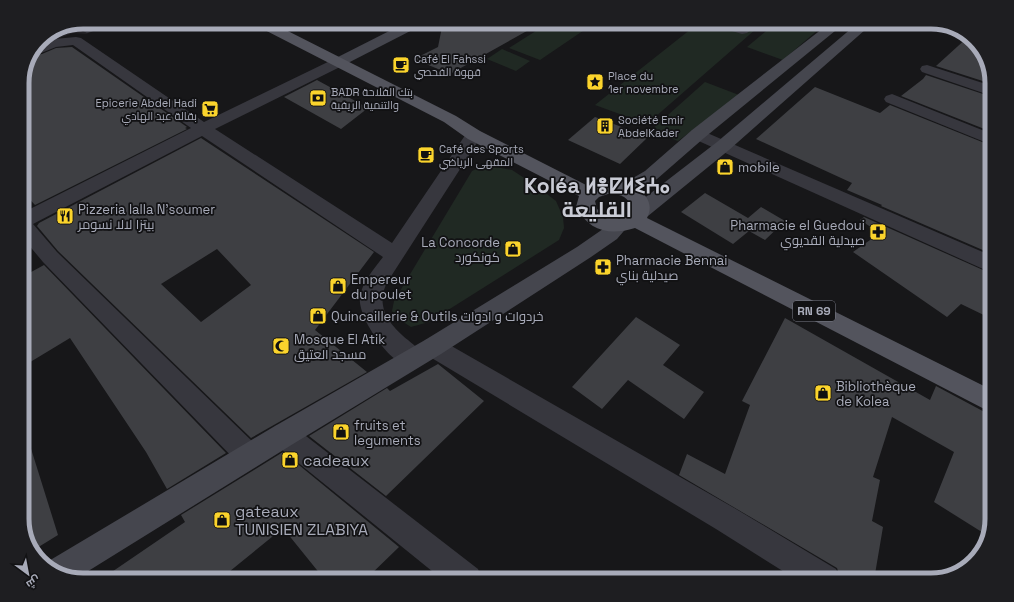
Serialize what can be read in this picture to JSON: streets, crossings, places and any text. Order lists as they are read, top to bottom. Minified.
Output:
{"streets":{"main road":["RN 69"]},"districts":["Koléa ⵍⴻⵇⵍⵉⵄⴰ القليعة"],"places":{"cafe":["Café El Fahssi قهوة الفحصي","Café des Sports المقهى الرياضي"],"place":["Place du 1er novembre"],"bank":["BADR بتك الفلاحة والتنمية الريفية"],"supermarket":["Epicerie Abdel Hadi بقالة عبد الهادي"],"building":["Société Emir AbdelKader"],"shop":["mobile","La Concorde كونكورد","Empereur du poulet","Quincaillerie & Outils خردوات و ادوات","Bibliothèque de Kolea","fruits et leguments","cadeaux","gateaux TUNISIEN ZLABIYA"],"restaurant":["Pizzeria lalla N'soumer بيتزا لالا نسومر"],"pharmacy":["Pharmacie el Guedoui صيدلية القديوي","Pharmacie Bennai صيدلية بناي"],"mosque":["Mosque El Atik مسجد العتيق"]},"north":"bottom right"}
